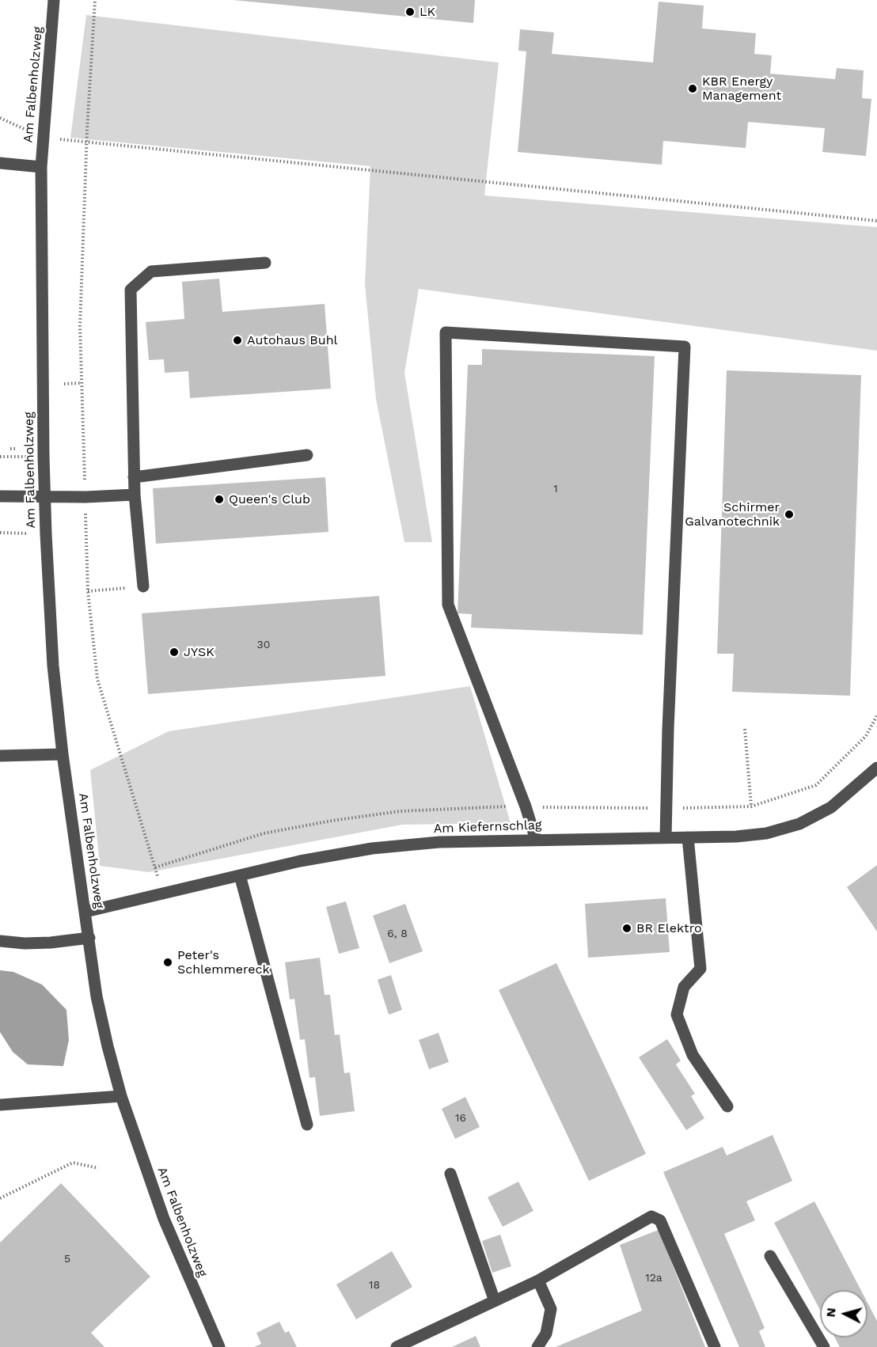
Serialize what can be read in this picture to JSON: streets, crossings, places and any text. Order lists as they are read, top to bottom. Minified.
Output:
{"streets":{"street":["Am Falbenholzweg","Am Kiefernschlag"]},"crossings":[["Am Falbenholzweg","Am Kiefernschlag"]],"places":["LK","KBR Energy Management","Autohaus Buhl","Queen's Club","Schirmer Galvanotechnik","JYSK","BR Elektro","Peter's Schlemmereck"],"house_numbers":["1","30","6, 8","16","5","12a","18"],"north":"left"}
